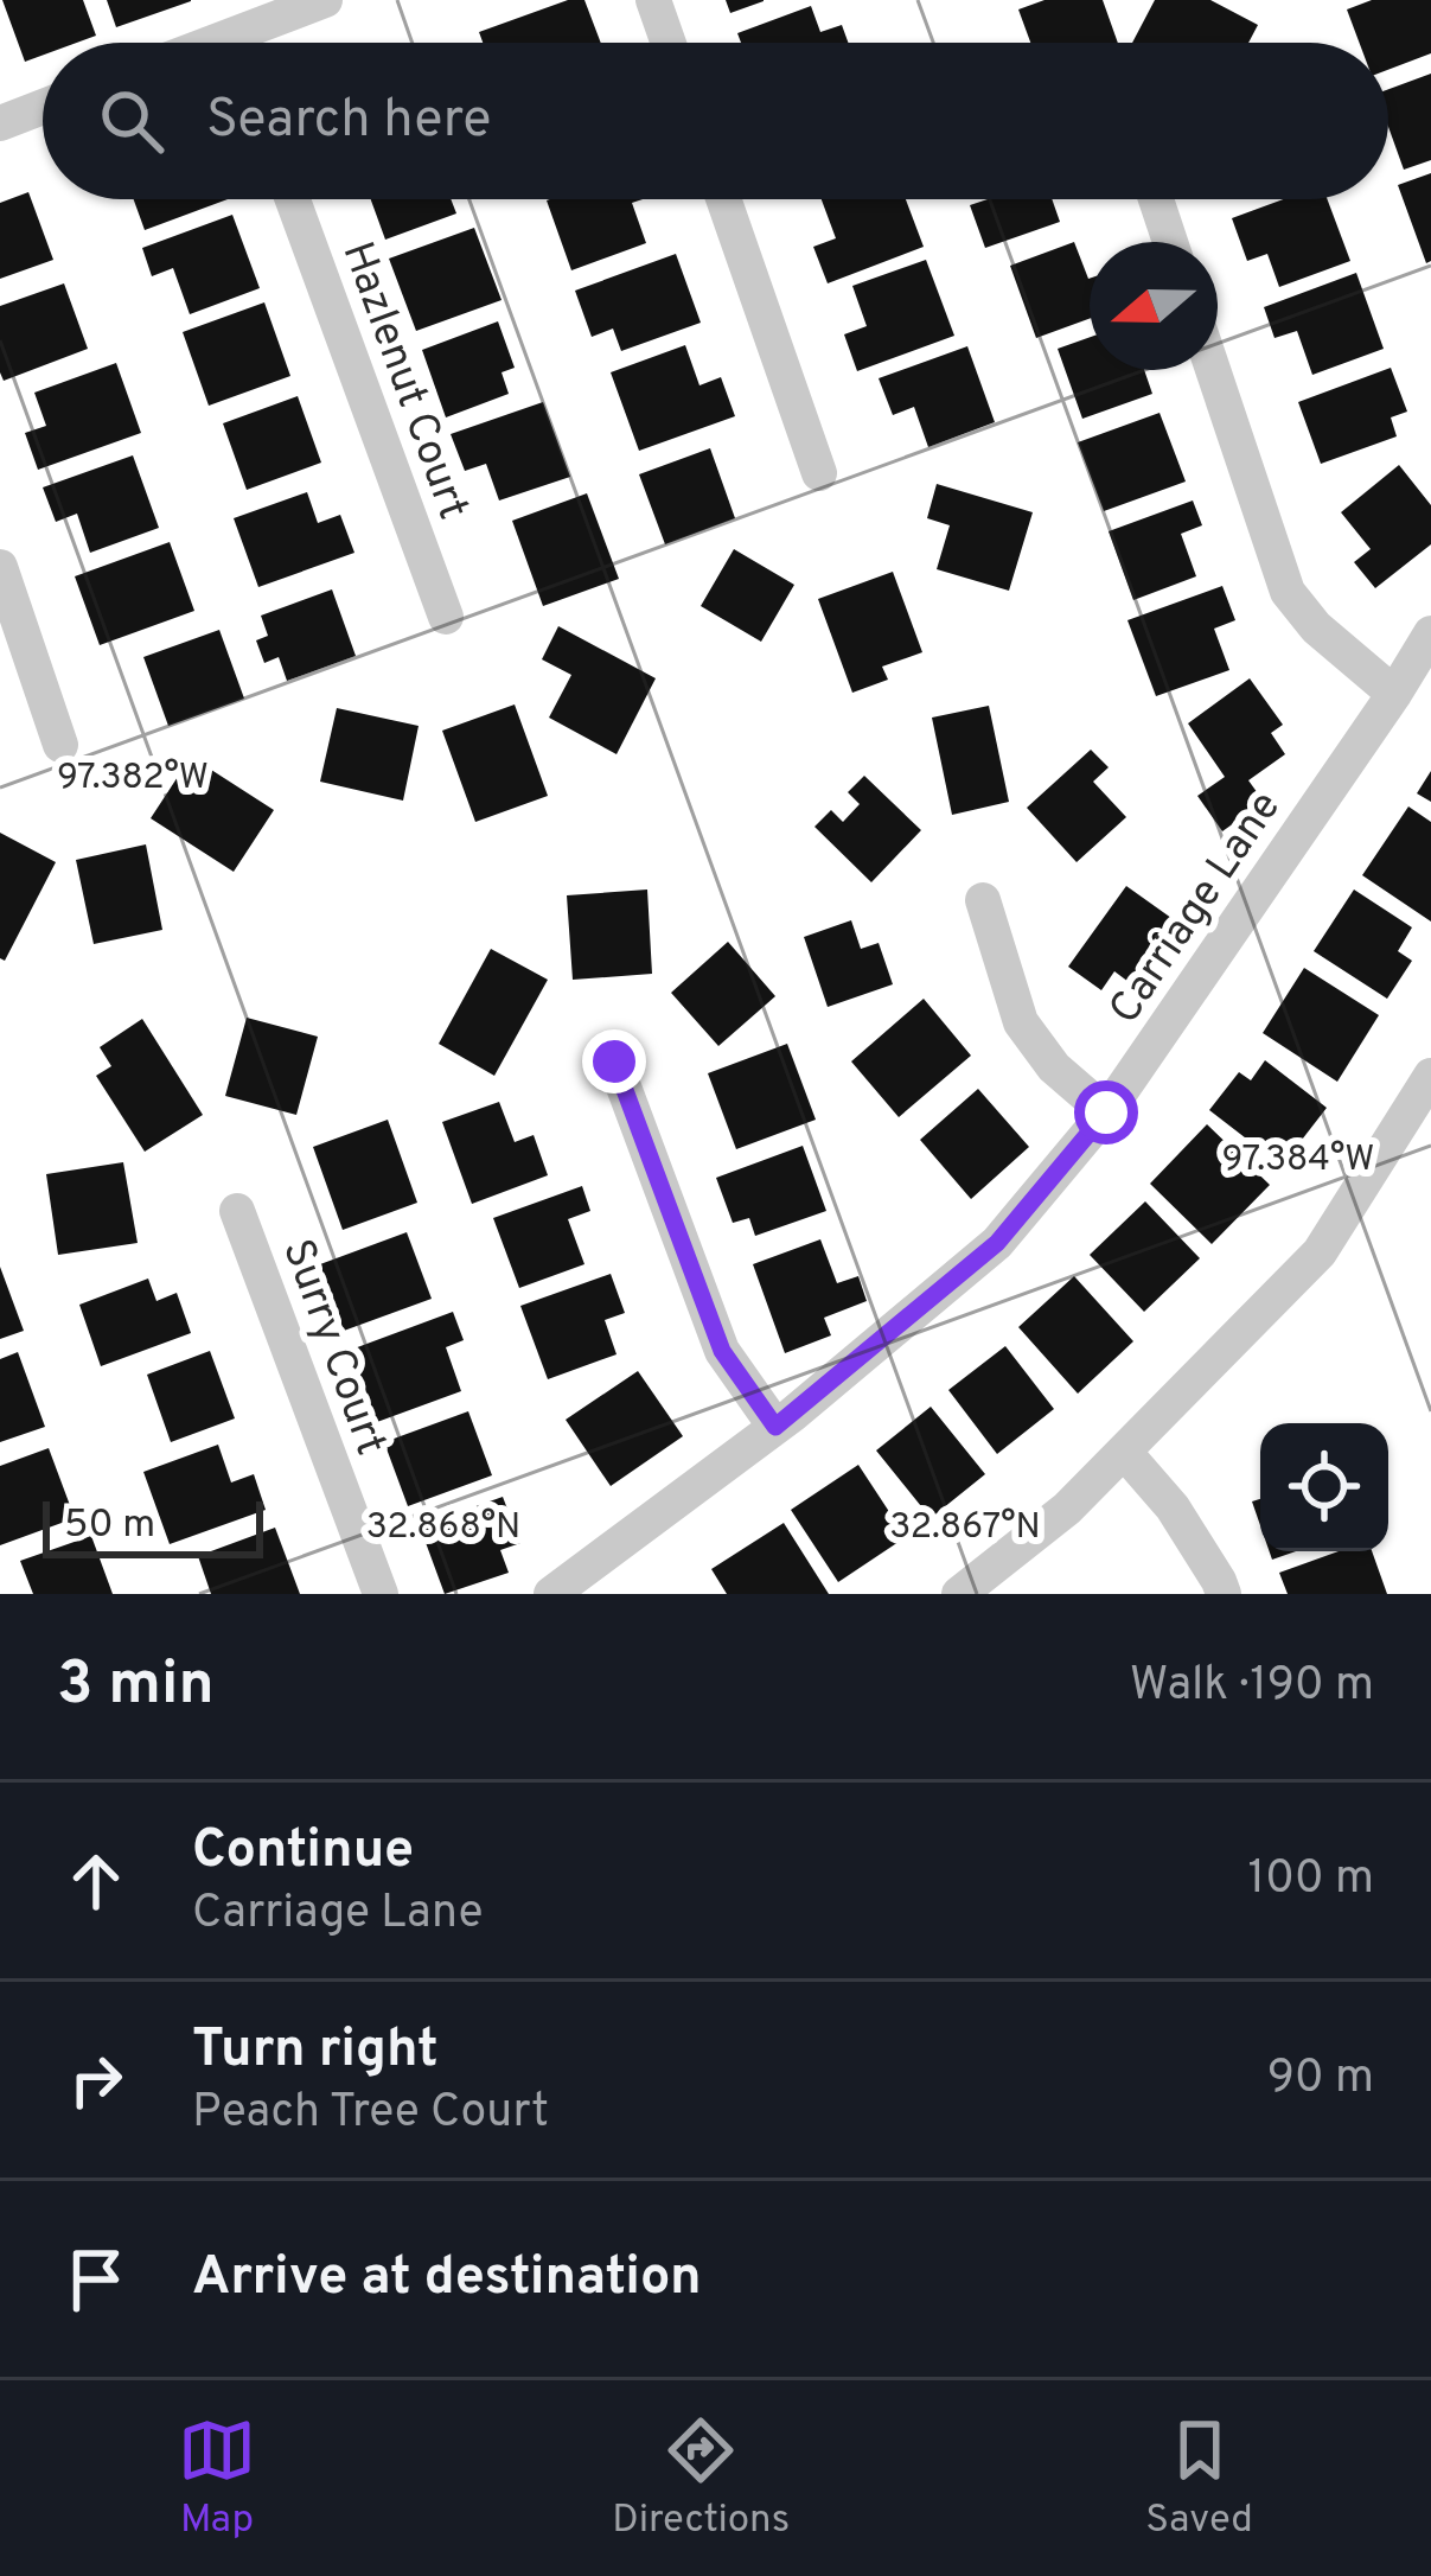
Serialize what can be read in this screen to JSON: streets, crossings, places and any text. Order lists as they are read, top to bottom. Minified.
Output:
{"streets":{"street":["Hazlenut Court","Carriage Lane","Surry Court"]},"scale_bar":"50 m","north":"left","page":{"search":"Search here","scale":"50 m","heading":["3 min","Walk · 190 m"],"list":[["Continue","Carriage Lane","100 m"],["Turn right","Peach Tree Court","90 m"],"Arrive at destination"],"nav":["Map","Directions","Saved"]},"coordinates":["97.382°W","97.384°W","32.868°N","32.867°N"]}
